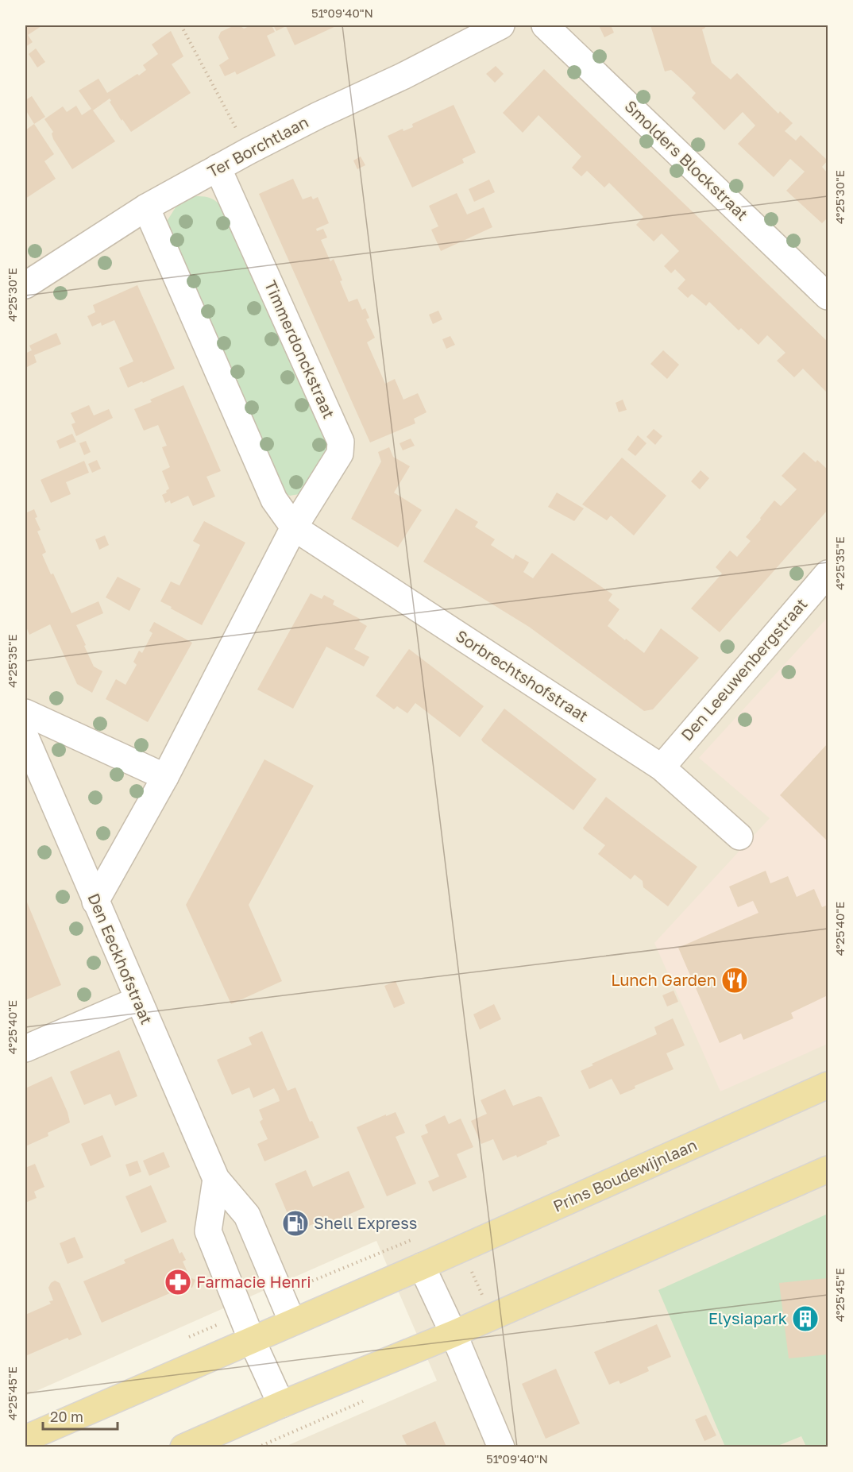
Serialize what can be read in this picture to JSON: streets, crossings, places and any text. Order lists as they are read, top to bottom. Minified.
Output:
{"streets":{"main road":["Prins Boudewijnlaan"],"street":["Ter Borchtlaan","Smolders Blockstraat","Timmerdonckstraat","Den Leeuwenbergstraat","Sorbrechtshofstraat","Den Eeckhofstraat"]},"crossings":[["Ter Borchtlaan","Timmerdonckstraat"],["Timmerdonckstraat","Sorbrechtshofstraat"],["Timmerdonckstraat","Den Eeckhofstraat"],["Den Leeuwenbergstraat","Sorbrechtshofstraat"],["Den Eeckhofstraat","Prins Boudewijnlaan"]],"places":{"restaurant":["Lunch Garden"],"fuel station":["Shell Express"],"pharmacy":["Farmacie Henri"],"building":["Elysiapark"]},"scale_bar":"20 m","coordinates":["51°09'40\"N","4°25'30\"E","4°25'35\"E","4°25'40\"E","4°25'45\"E"]}
